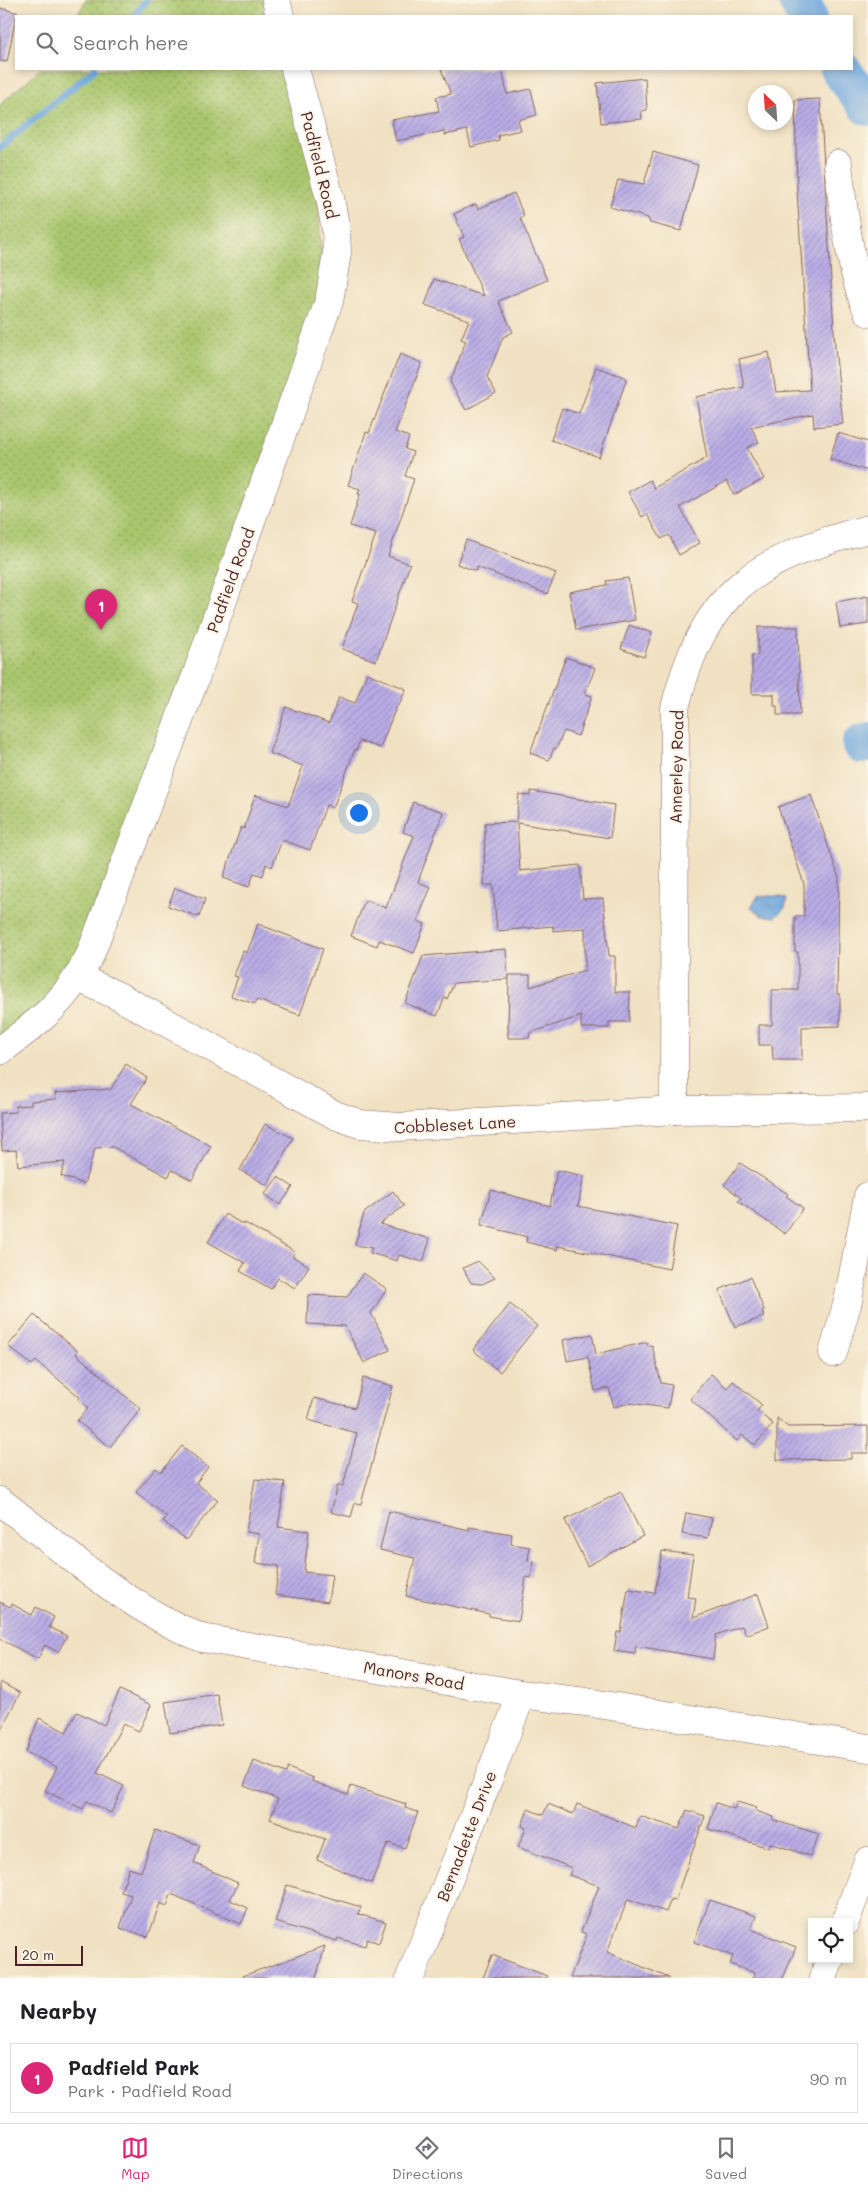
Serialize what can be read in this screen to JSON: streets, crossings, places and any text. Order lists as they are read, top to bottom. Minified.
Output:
{"streets":{"street":["Padfield Road","Annerley Road","Cobbleset Lane","Manors Road","Bernadette Drive"]},"crossings":[["Padfield Road","Cobbleset Lane"],["Annerley Road","Cobbleset Lane"],["Manors Road","Bernadette Drive"]],"scale_bar":"20 m","north":"top left","page":{"search":"Search here","pins":"1","scale":"20 m","heading":"Nearby","list":[{"mark":"1","name":"Padfield Park","note":"Park · Padfield Road","value":"90 m"}],"nav":["Map","Directions","Saved"]}}
